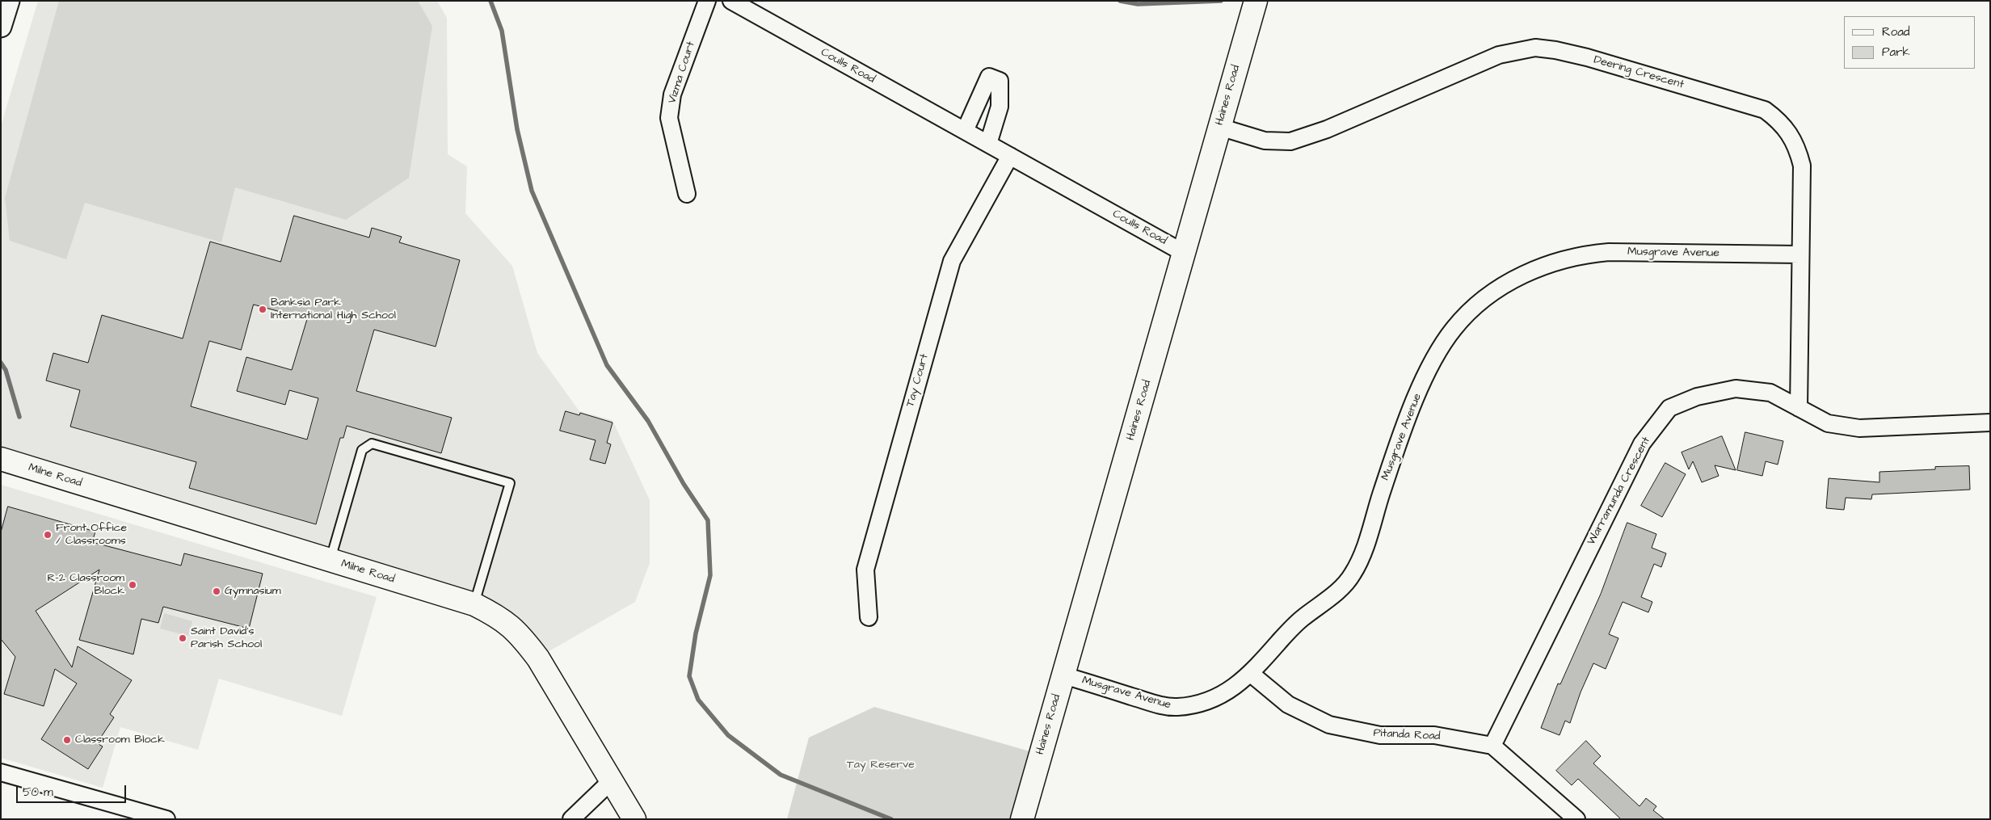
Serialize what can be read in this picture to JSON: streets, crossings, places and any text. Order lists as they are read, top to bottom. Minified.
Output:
{"streets":{"main road":["Haines Road","Milne Road"],"street":["Coulls Road","Vizma Court","Deering Crescent","Musgrave Avenue","Tay Court","Warramunda Crescent","Pitanda Road"]},"crossings":[["Coulls Road","Haines Road"],["Coulls Road","Tay Court"],["Deering Crescent","Haines Road"],["Deering Crescent","Musgrave Avenue"],["Deering Crescent","Warramunda Crescent"],["Haines Road","Musgrave Avenue"],["Musgrave Avenue","Pitanda Road"],["Warramunda Crescent","Pitanda Road"]],"parks":["Tay Reserve"],"places":["Banksia Park International High School","Front Office / Classrooms","R-2 Classroom Block","Gymnasium","Saint David's Parish School","Classroom Block"],"legend":["Road","Park"],"scale_bar":"50 m"}
